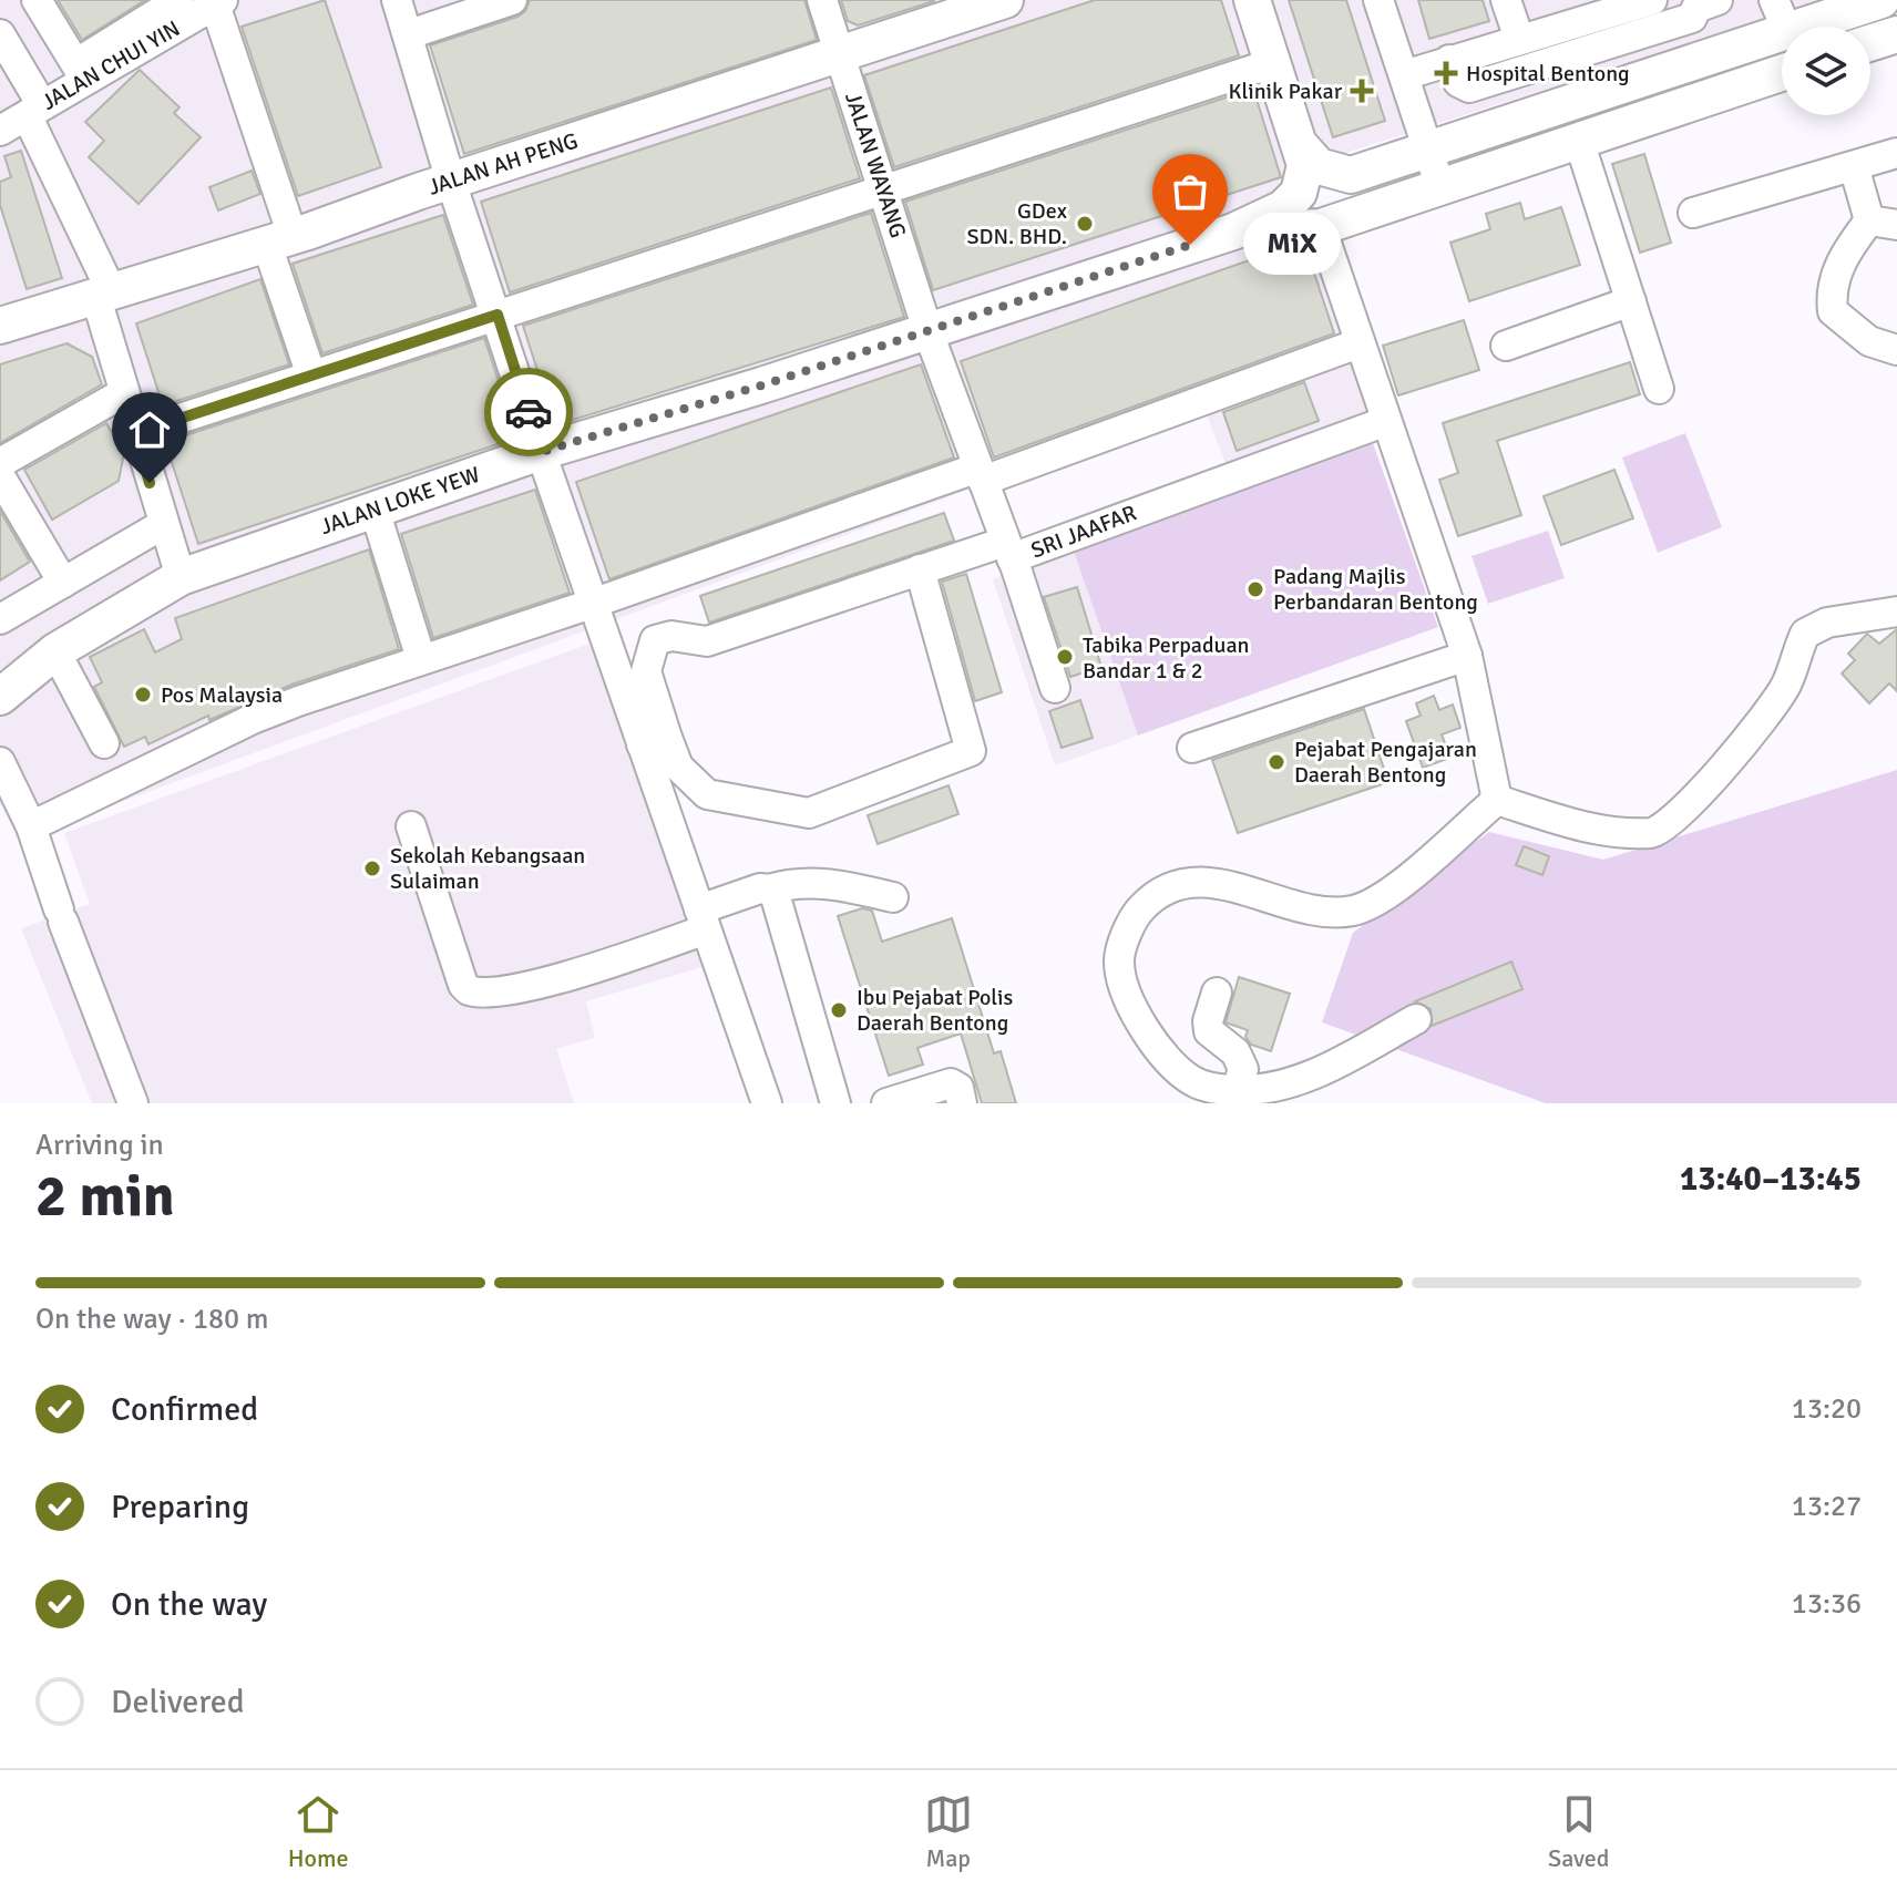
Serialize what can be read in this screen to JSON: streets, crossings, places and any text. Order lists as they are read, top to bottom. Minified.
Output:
{"streets":{"main road":["JALAN AH PENG","JALAN LOKE YEW"],"street":["JALAN CHUI YIN","JALAN WAYANG","SRI JAAFAR"]},"crossings":[["JALAN AH PENG","JALAN WAYANG"],["JALAN WAYANG","JALAN LOKE YEW"],["JALAN WAYANG","SRI JAAFAR"],["JALAN LOKE YEW","SRI JAAFAR"]],"places":{"health":["Hospital Bentong","Klinik Pakar"],"other":["GDex SDN. BHD.","MiX","Padang Majlis Perbandaran Bentong","Tabika Perpaduan Bandar 1 & 2","Pos Malaysia","Pejabat Pengajaran Daerah Bentong","Sekolah Kebangsaan Sulaiman","Ibu Pejabat Polis Daerah Bentong"]},"page":{"bubble":"MiX","heading":["2 min","Arriving in","13:40–13:45"],"bar":"On the way · 180 m","list":[["Confirmed","13:20"],["Preparing","13:27"],["On the way","13:36"],"Delivered"],"tabs":["Home","Map","Saved"]}}
